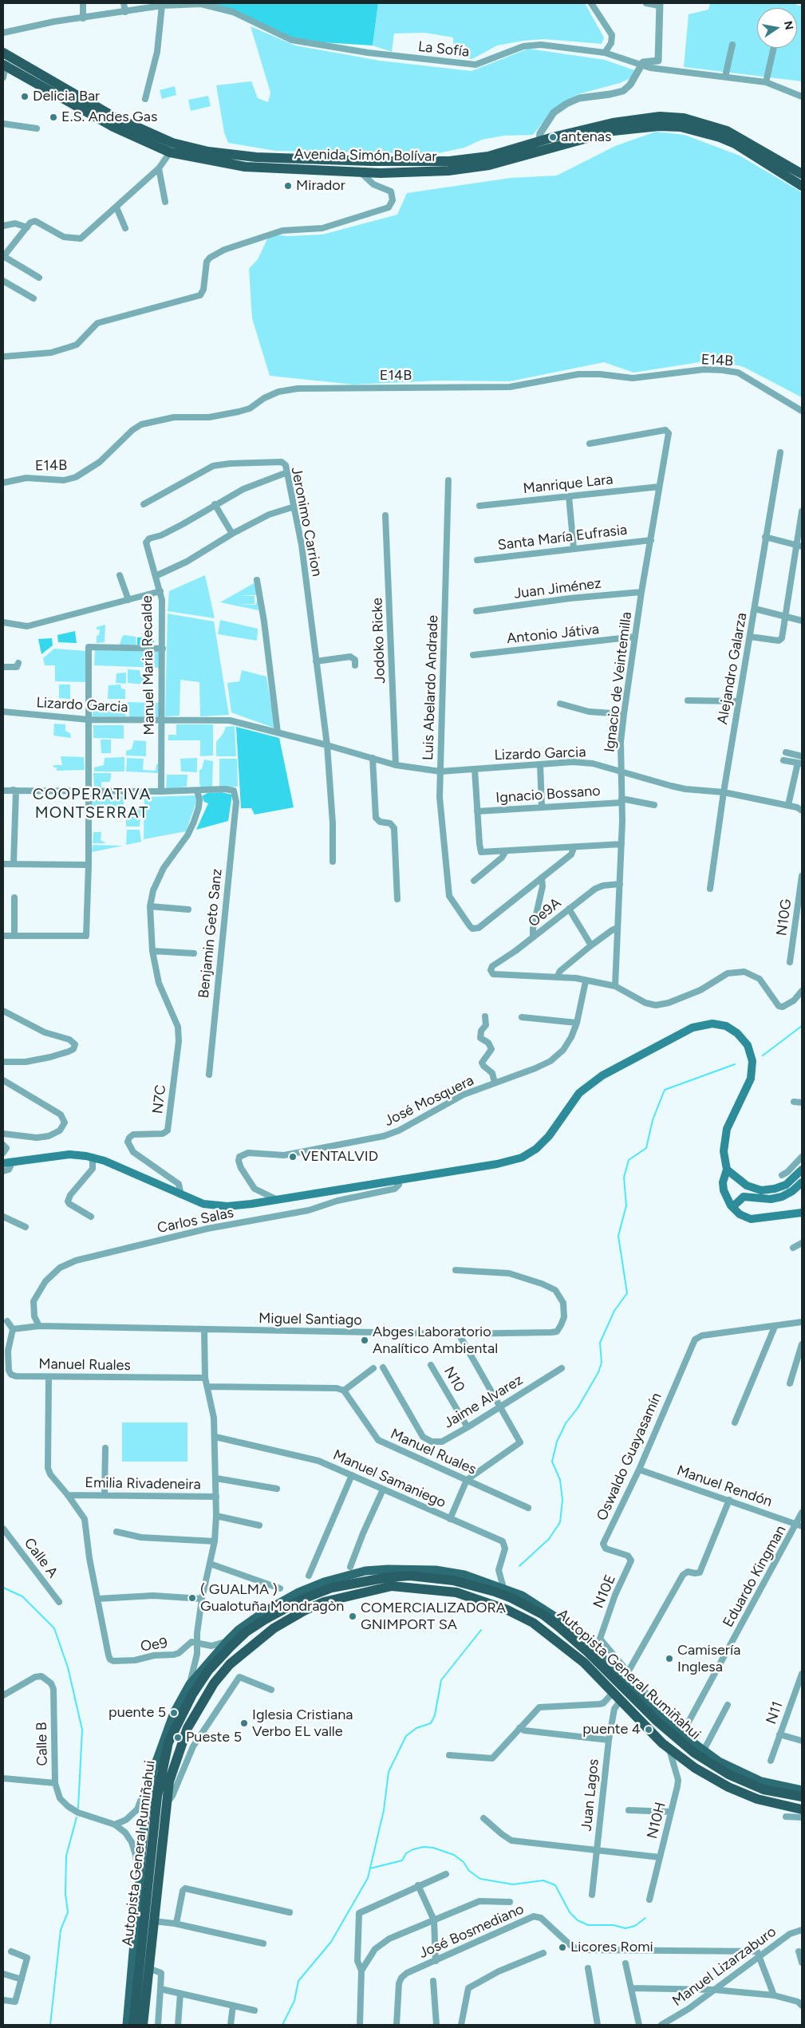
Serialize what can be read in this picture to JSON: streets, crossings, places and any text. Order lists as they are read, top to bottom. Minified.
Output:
{"streets":{"highway":["Avenida Simón Bolívar","Autopista General Rumiñahui"],"street":["La Sofía","E14B","Manrique Lara","Jeronimo Carrion","Santa María Eufrasia","Juan Jiménez","Antonio Játiva","Jodoko Ricke","Manuel Maria Recalde","Alejandro Galarza","Ignacio de Veintemilla","Luis Abelardo Andrade","Lizardo Garcia","Ignacio Bossano","Oe9A","N10G","Benjamin Geto Sanz","N7C","José Mosquera","Carlos Salas","Miguel Santiago","Manuel Ruales","N10","Jaime Alvarez","Oswaldo Guayasamín","Manuel Samaniego","Emilia Rivadeneira","Manuel Rendón","Calle A","Eduardo Kingman","N10E","Oe9","N11","Calle B","Juan Lagos","N10H","José Bosmediano","Manuel Lizarzaburo"]},"crossings":[["Manrique Lara","Ignacio de Veintemilla"],["Jeronimo Carrion","Manuel Maria Recalde"],["Jeronimo Carrion","Lizardo Garcia"],["Santa María Eufrasia","Ignacio de Veintemilla"],["Juan Jiménez","Ignacio de Veintemilla"],["Antonio Játiva","Ignacio de Veintemilla"],["Jodoko Ricke","Lizardo Garcia"],["Manuel Maria Recalde","Lizardo Garcia"],["Alejandro Galarza","Lizardo Garcia"],["Ignacio de Veintemilla","Lizardo Garcia"],["Ignacio de Veintemilla","Ignacio Bossano"],["Ignacio de Veintemilla","Oe9A"],["Luis Abelardo Andrade","Lizardo Garcia"],["Benjamin Geto Sanz","N7C"],["Carlos Salas","Miguel Santiago"],["Miguel Santiago","Manuel Ruales"],["N10","Jaime Alvarez"],["Oswaldo Guayasamín","Manuel Rendón"],["Oswaldo Guayasamín","N10E"],["Manuel Rendón","Eduardo Kingman"],["Autopista General Rumiñahui","Juan Lagos"],["Autopista General Rumiñahui","N10H"],["José Bosmediano","Manuel Lizarzaburo"]],"districts":["COOPERATIVA MONTSERRAT"],"places":["Delicia Bar","E.S. Andes Gas","antenas","Mirador","VENTALVID","Abges Laboratorio Analítico Ambiental","( GUALMA ) Gualotuña Mondragòn","COMERCIALIZADORA GNIMPORT SA","Camisería Inglesa","puente 5","Iglesia Cristiana Verbo EL valle","puente 4","Pueste 5","Licores Romi"],"north":"right"}
